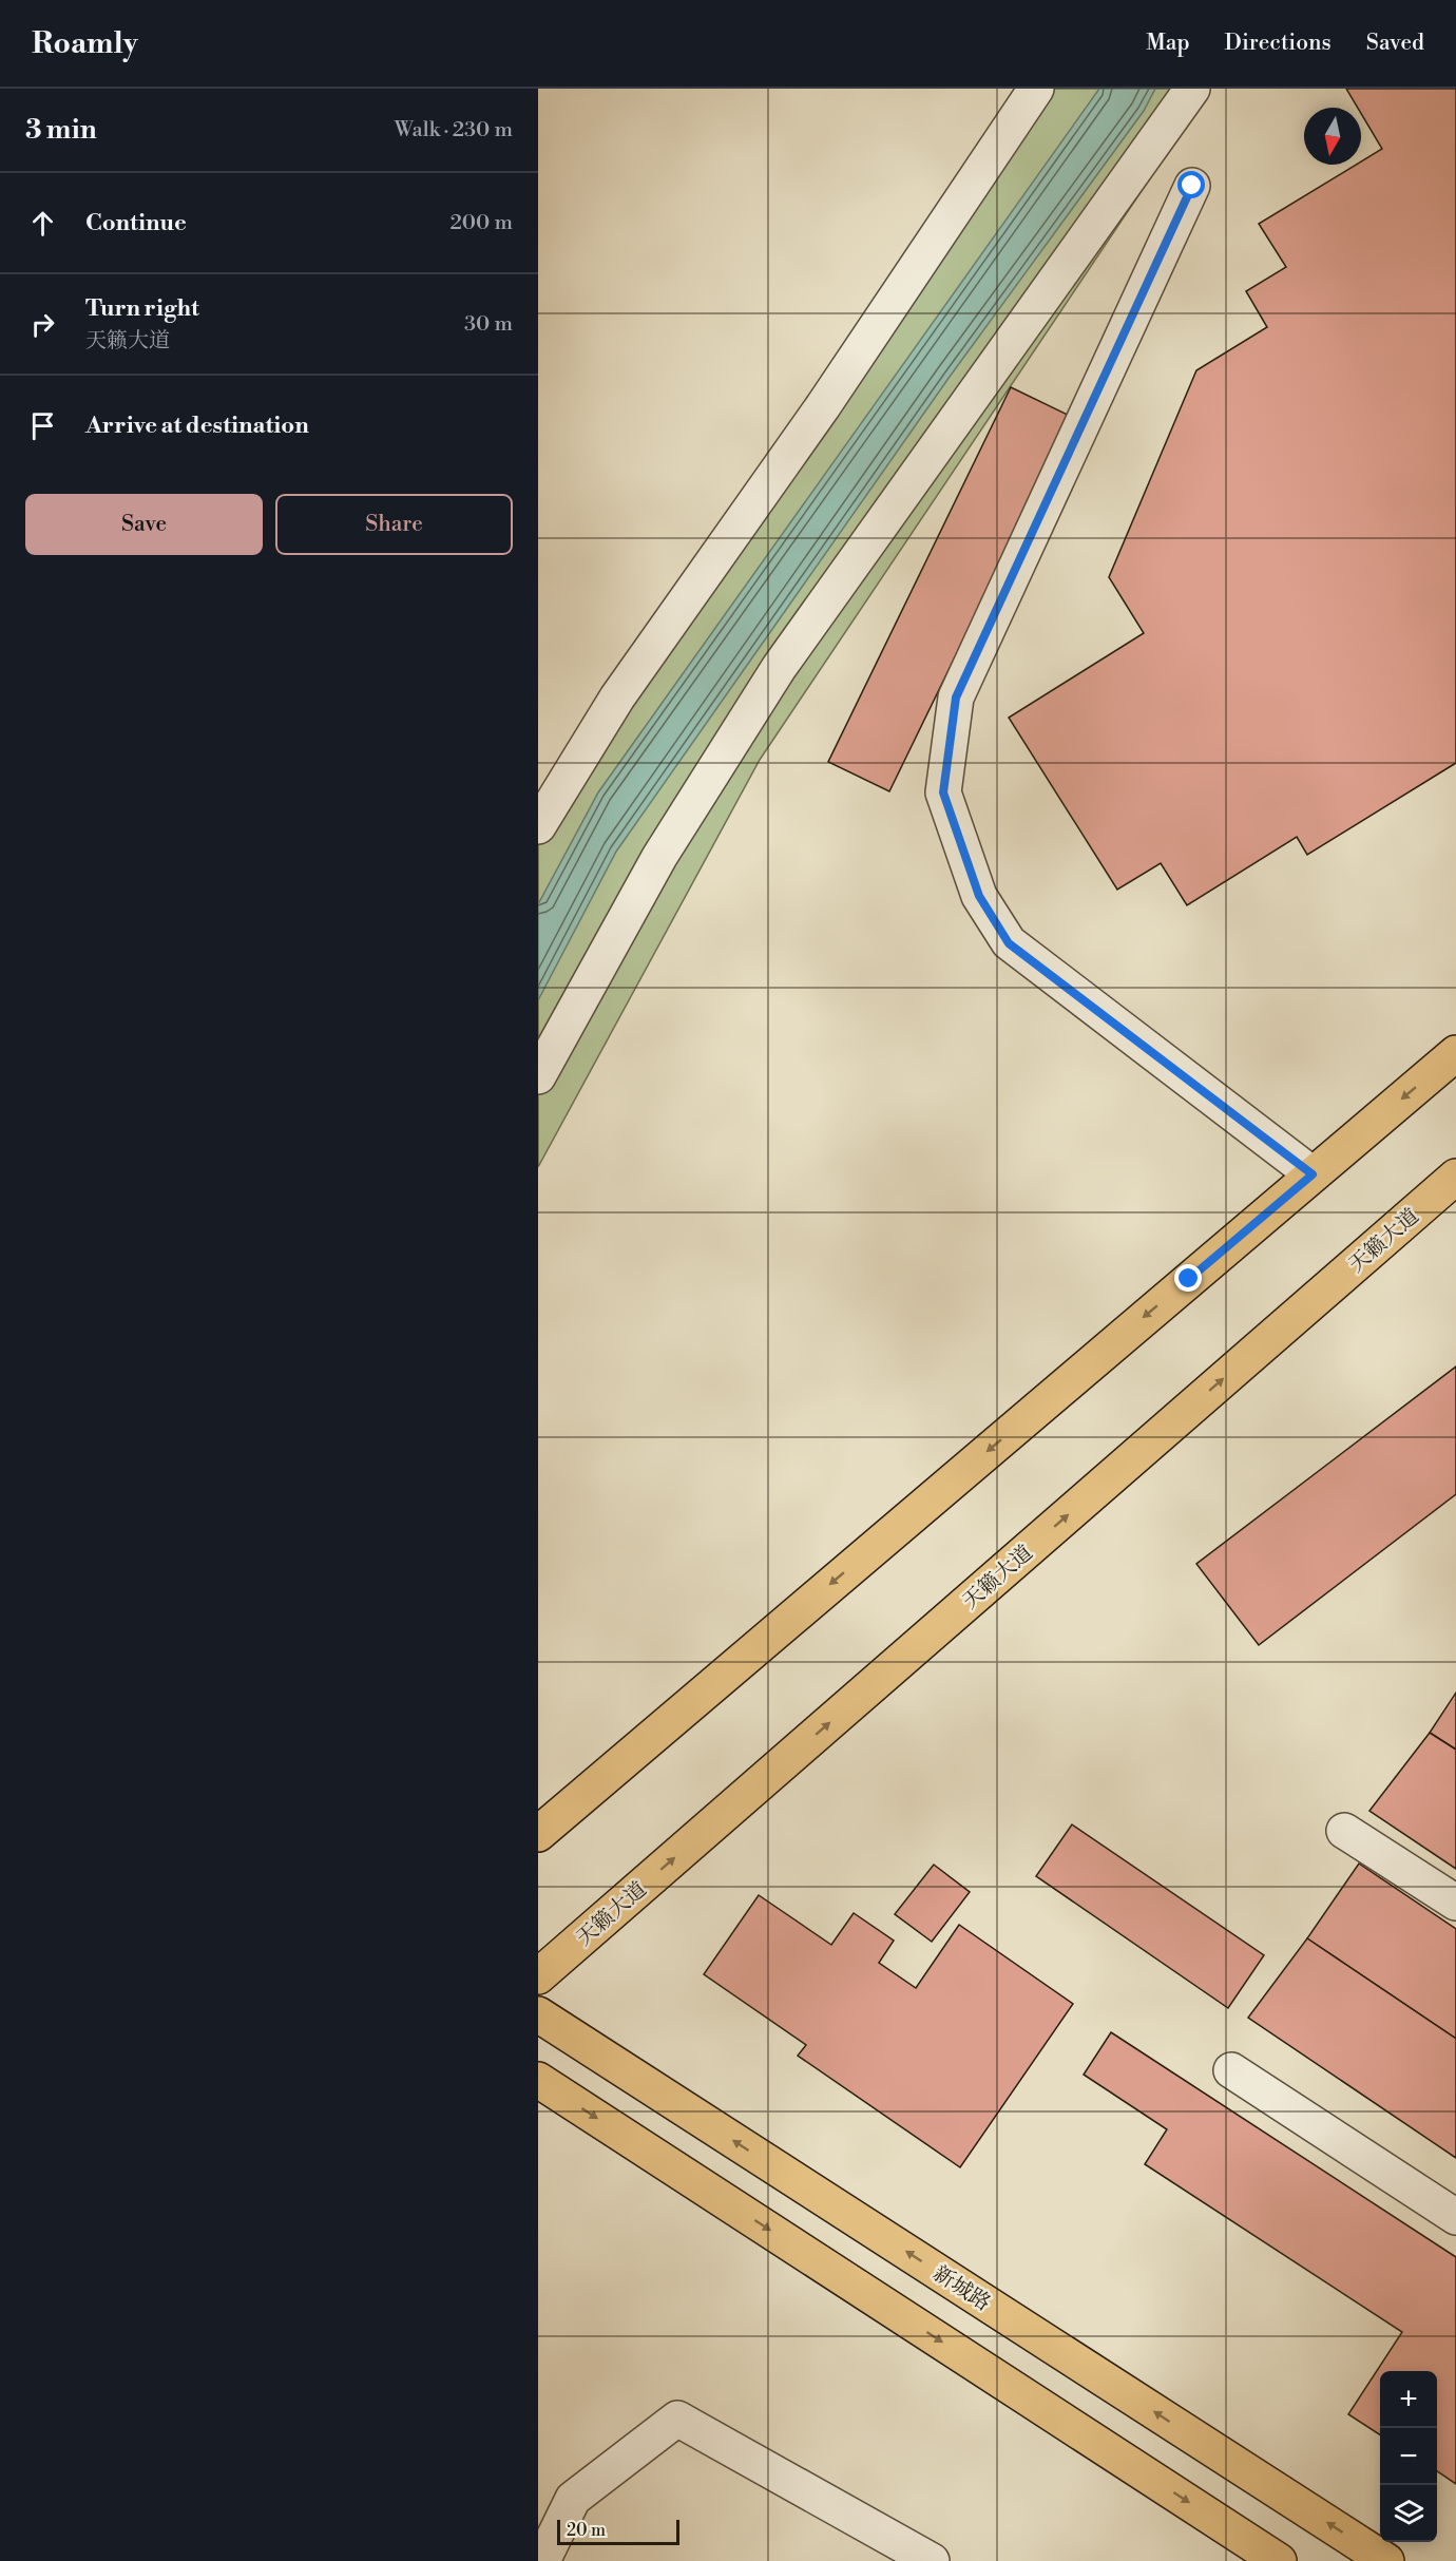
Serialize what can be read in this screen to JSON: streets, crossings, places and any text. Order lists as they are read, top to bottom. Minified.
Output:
{"streets":{"main road":["天籁大道","新城路"]},"scale_bar":"20 m","north":"bottom","page":{"header":"Roamly","nav":["Map","Directions","Saved"],"heading":["3 min","Walk · 230 m"],"list":[["Continue","200 m"],["Turn right","天籁大道","30 m"],"Arrive at destination"],"buttons":["Save","Share"],"map_buttons":["+","−"],"scale":"20 m"}}
